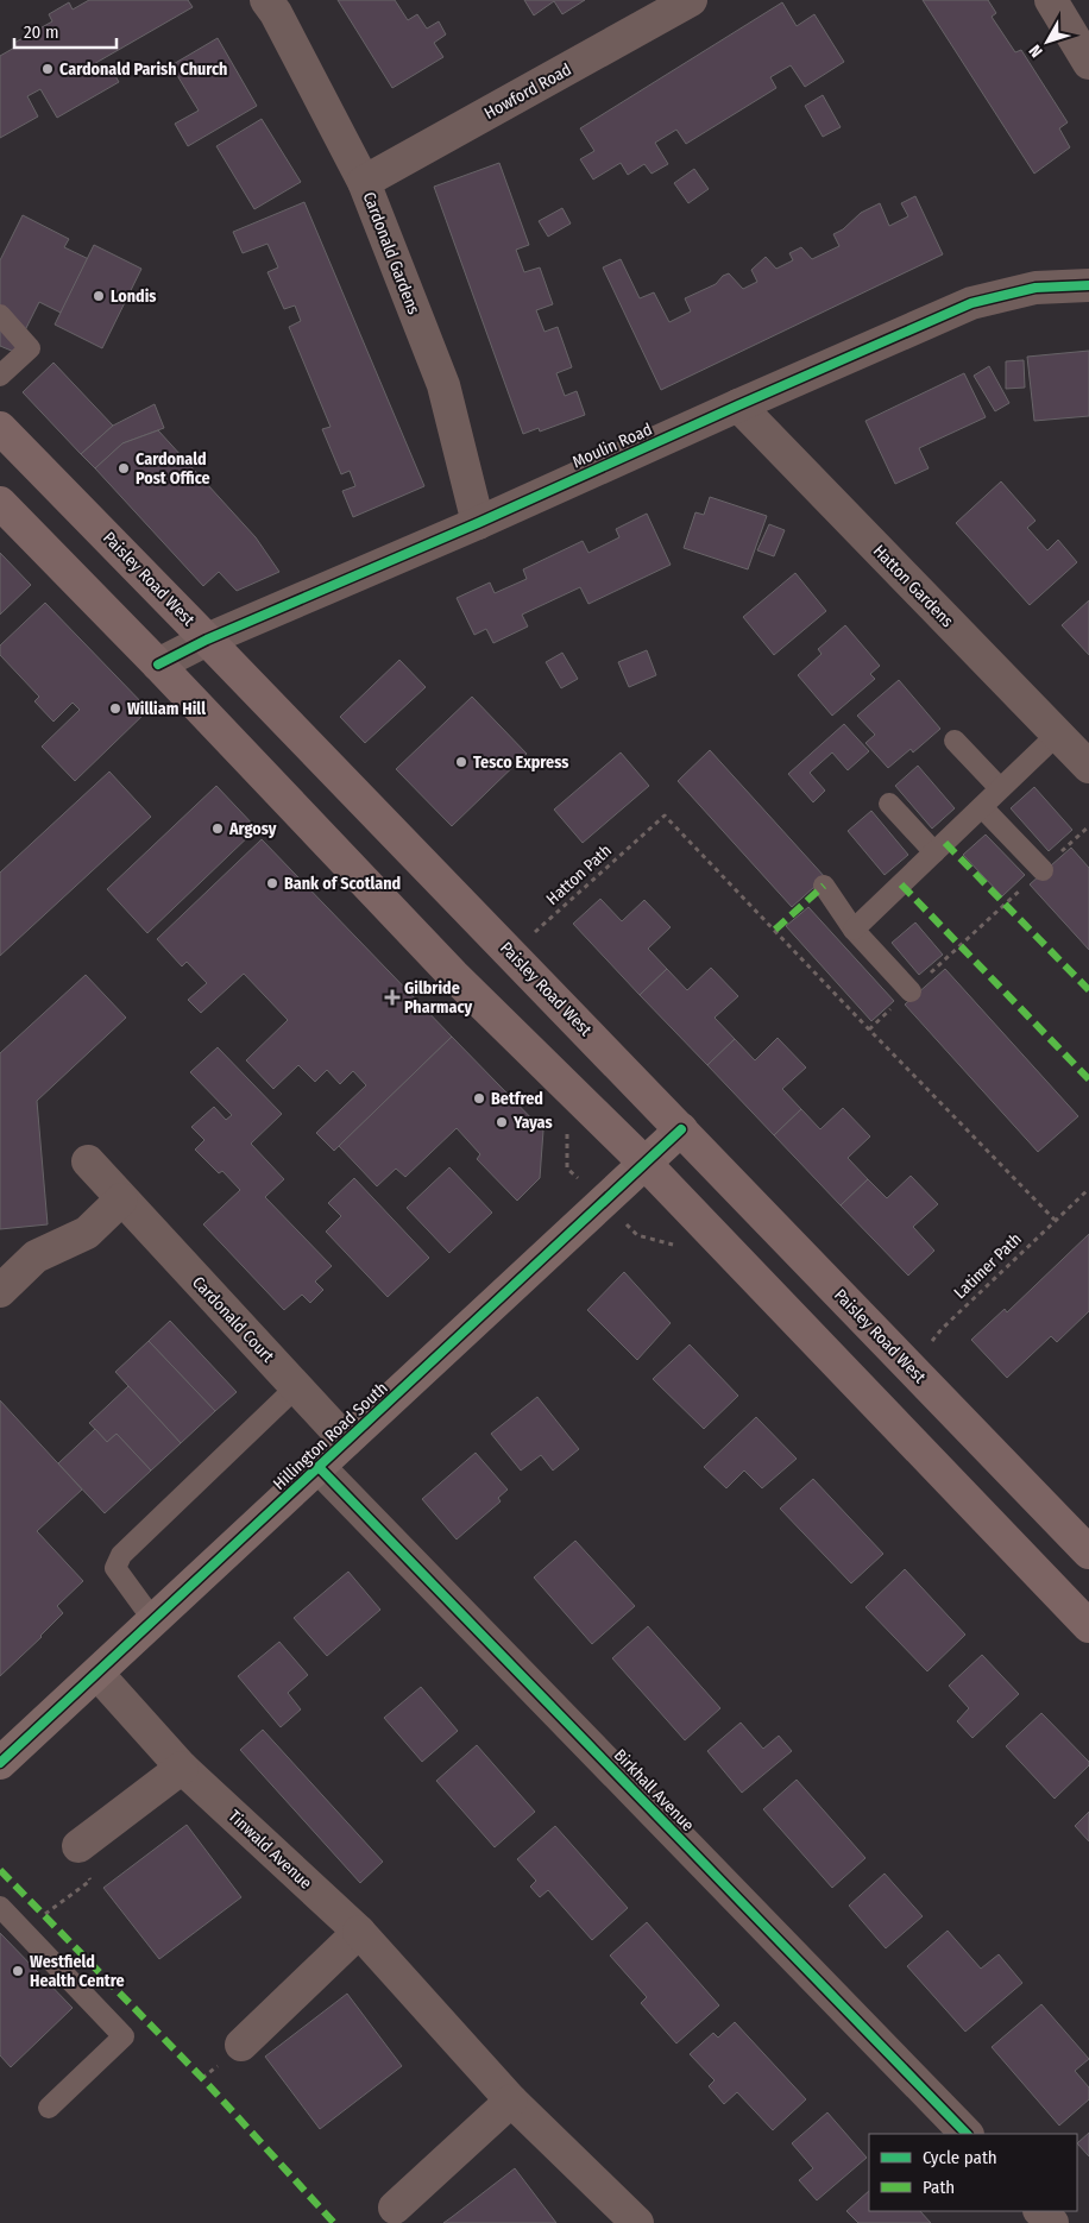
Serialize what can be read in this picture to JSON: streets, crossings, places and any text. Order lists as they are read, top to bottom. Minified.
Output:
{"streets":{"main road":["Paisley Road West"],"street":["Howford Road","Cardonald Gardens","Moulin Road","Hatton Gardens","Cardonald Court","Hillington Road South","Birkhall Avenue","Tinwald Avenue"],"path":["Hatton Path","Latimer Path"]},"crossings":[["Howford Road","Cardonald Gardens"],["Cardonald Gardens","Moulin Road"],["Moulin Road","Paisley Road West"],["Moulin Road","Hatton Gardens"],["Paisley Road West","Hatton Path"],["Paisley Road West","Latimer Path"],["Paisley Road West","Hillington Road South"],["Cardonald Court","Hillington Road South"],["Hillington Road South","Birkhall Avenue"],["Hillington Road South","Tinwald Avenue"]],"places":{"other":["Cardonald Parish Church","Londis","Cardonald Post Office","William Hill","Tesco Express","Argosy","Bank of Scotland","Betfred","Yayas","Westfield Health Centre"],"health":["Gilbride Pharmacy"]},"legend":["Cycle path","Path"],"scale_bar":"20 m","north":"bottom left"}
